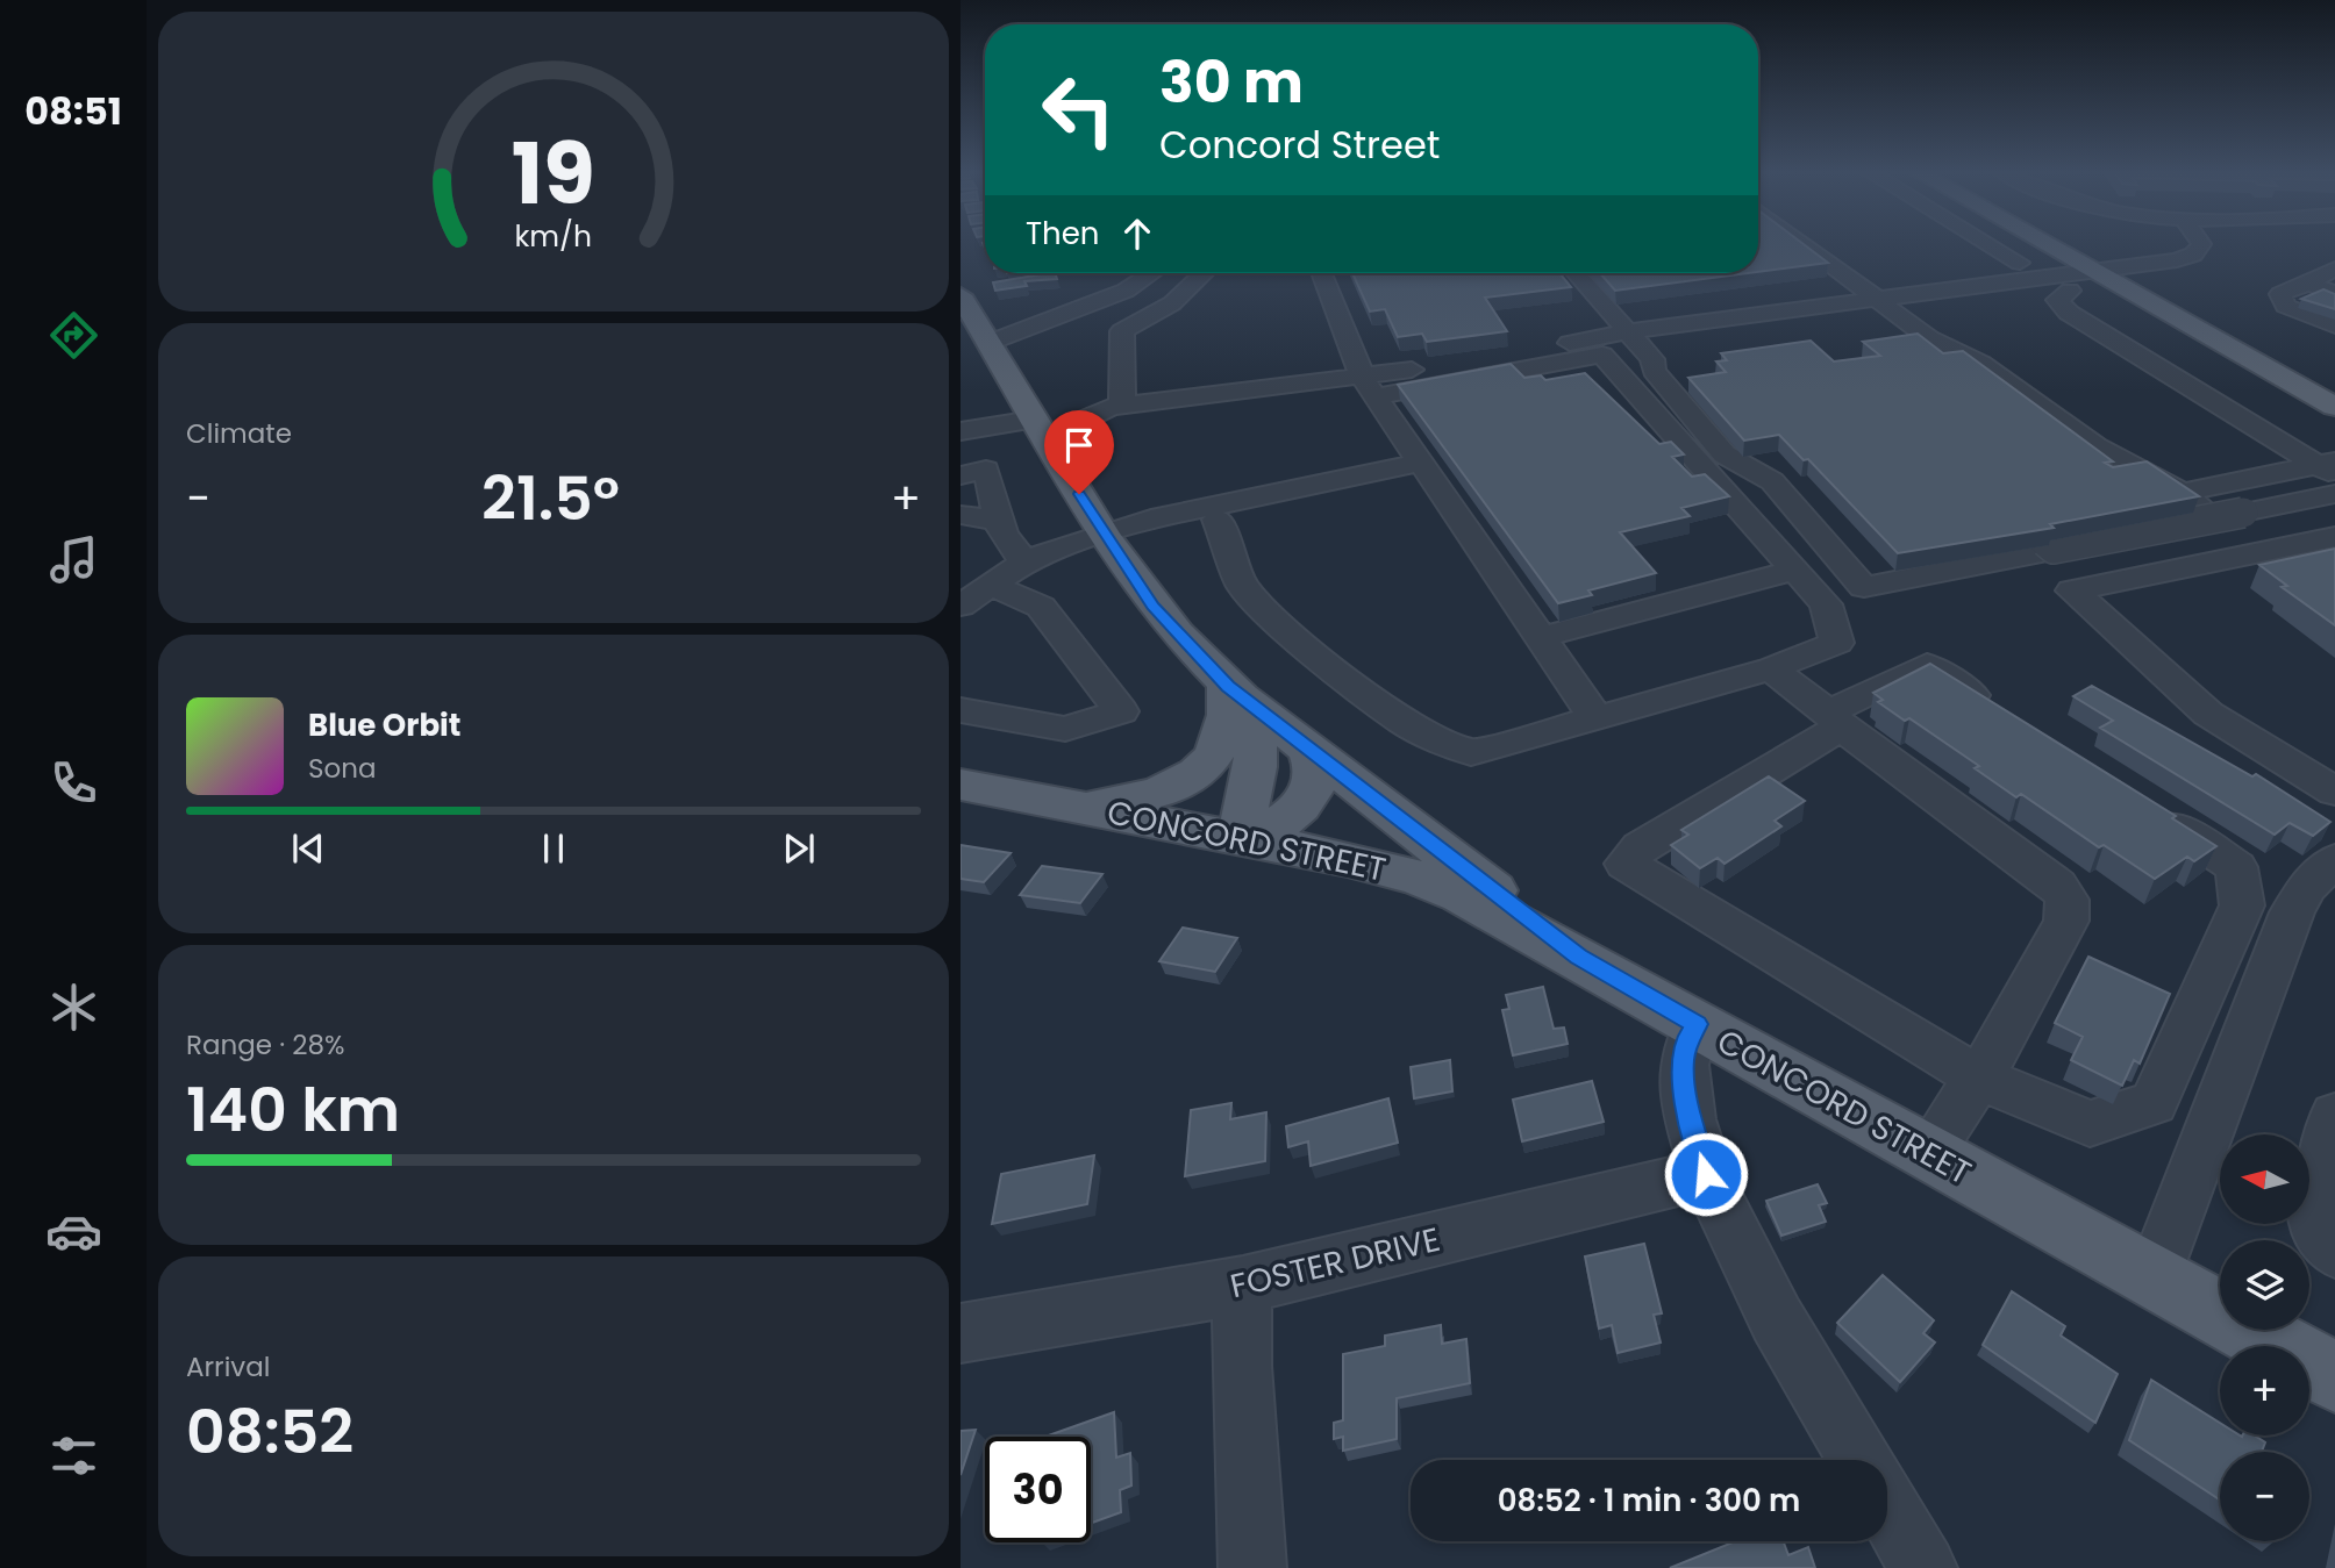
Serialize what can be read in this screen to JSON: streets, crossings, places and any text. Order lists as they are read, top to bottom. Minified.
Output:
{"streets":{"main road":["CONCORD STREET"],"street":["FOSTER DRIVE"]},"north":"left","page":{"tabs":"08:51","turn":["30 m","Concord Street"],"then":"Then","tile":["Climate",["Range · 28%","140 km"],["Arrival","08:52"]],"heat":["−","21.5°","+"],"song":["Blue Orbit","Sona"],"map_buttons":["+","−"],"limit":"30","trip":"08:52 · 1 min · 300 m","gauge":["19","km/h"]}}
